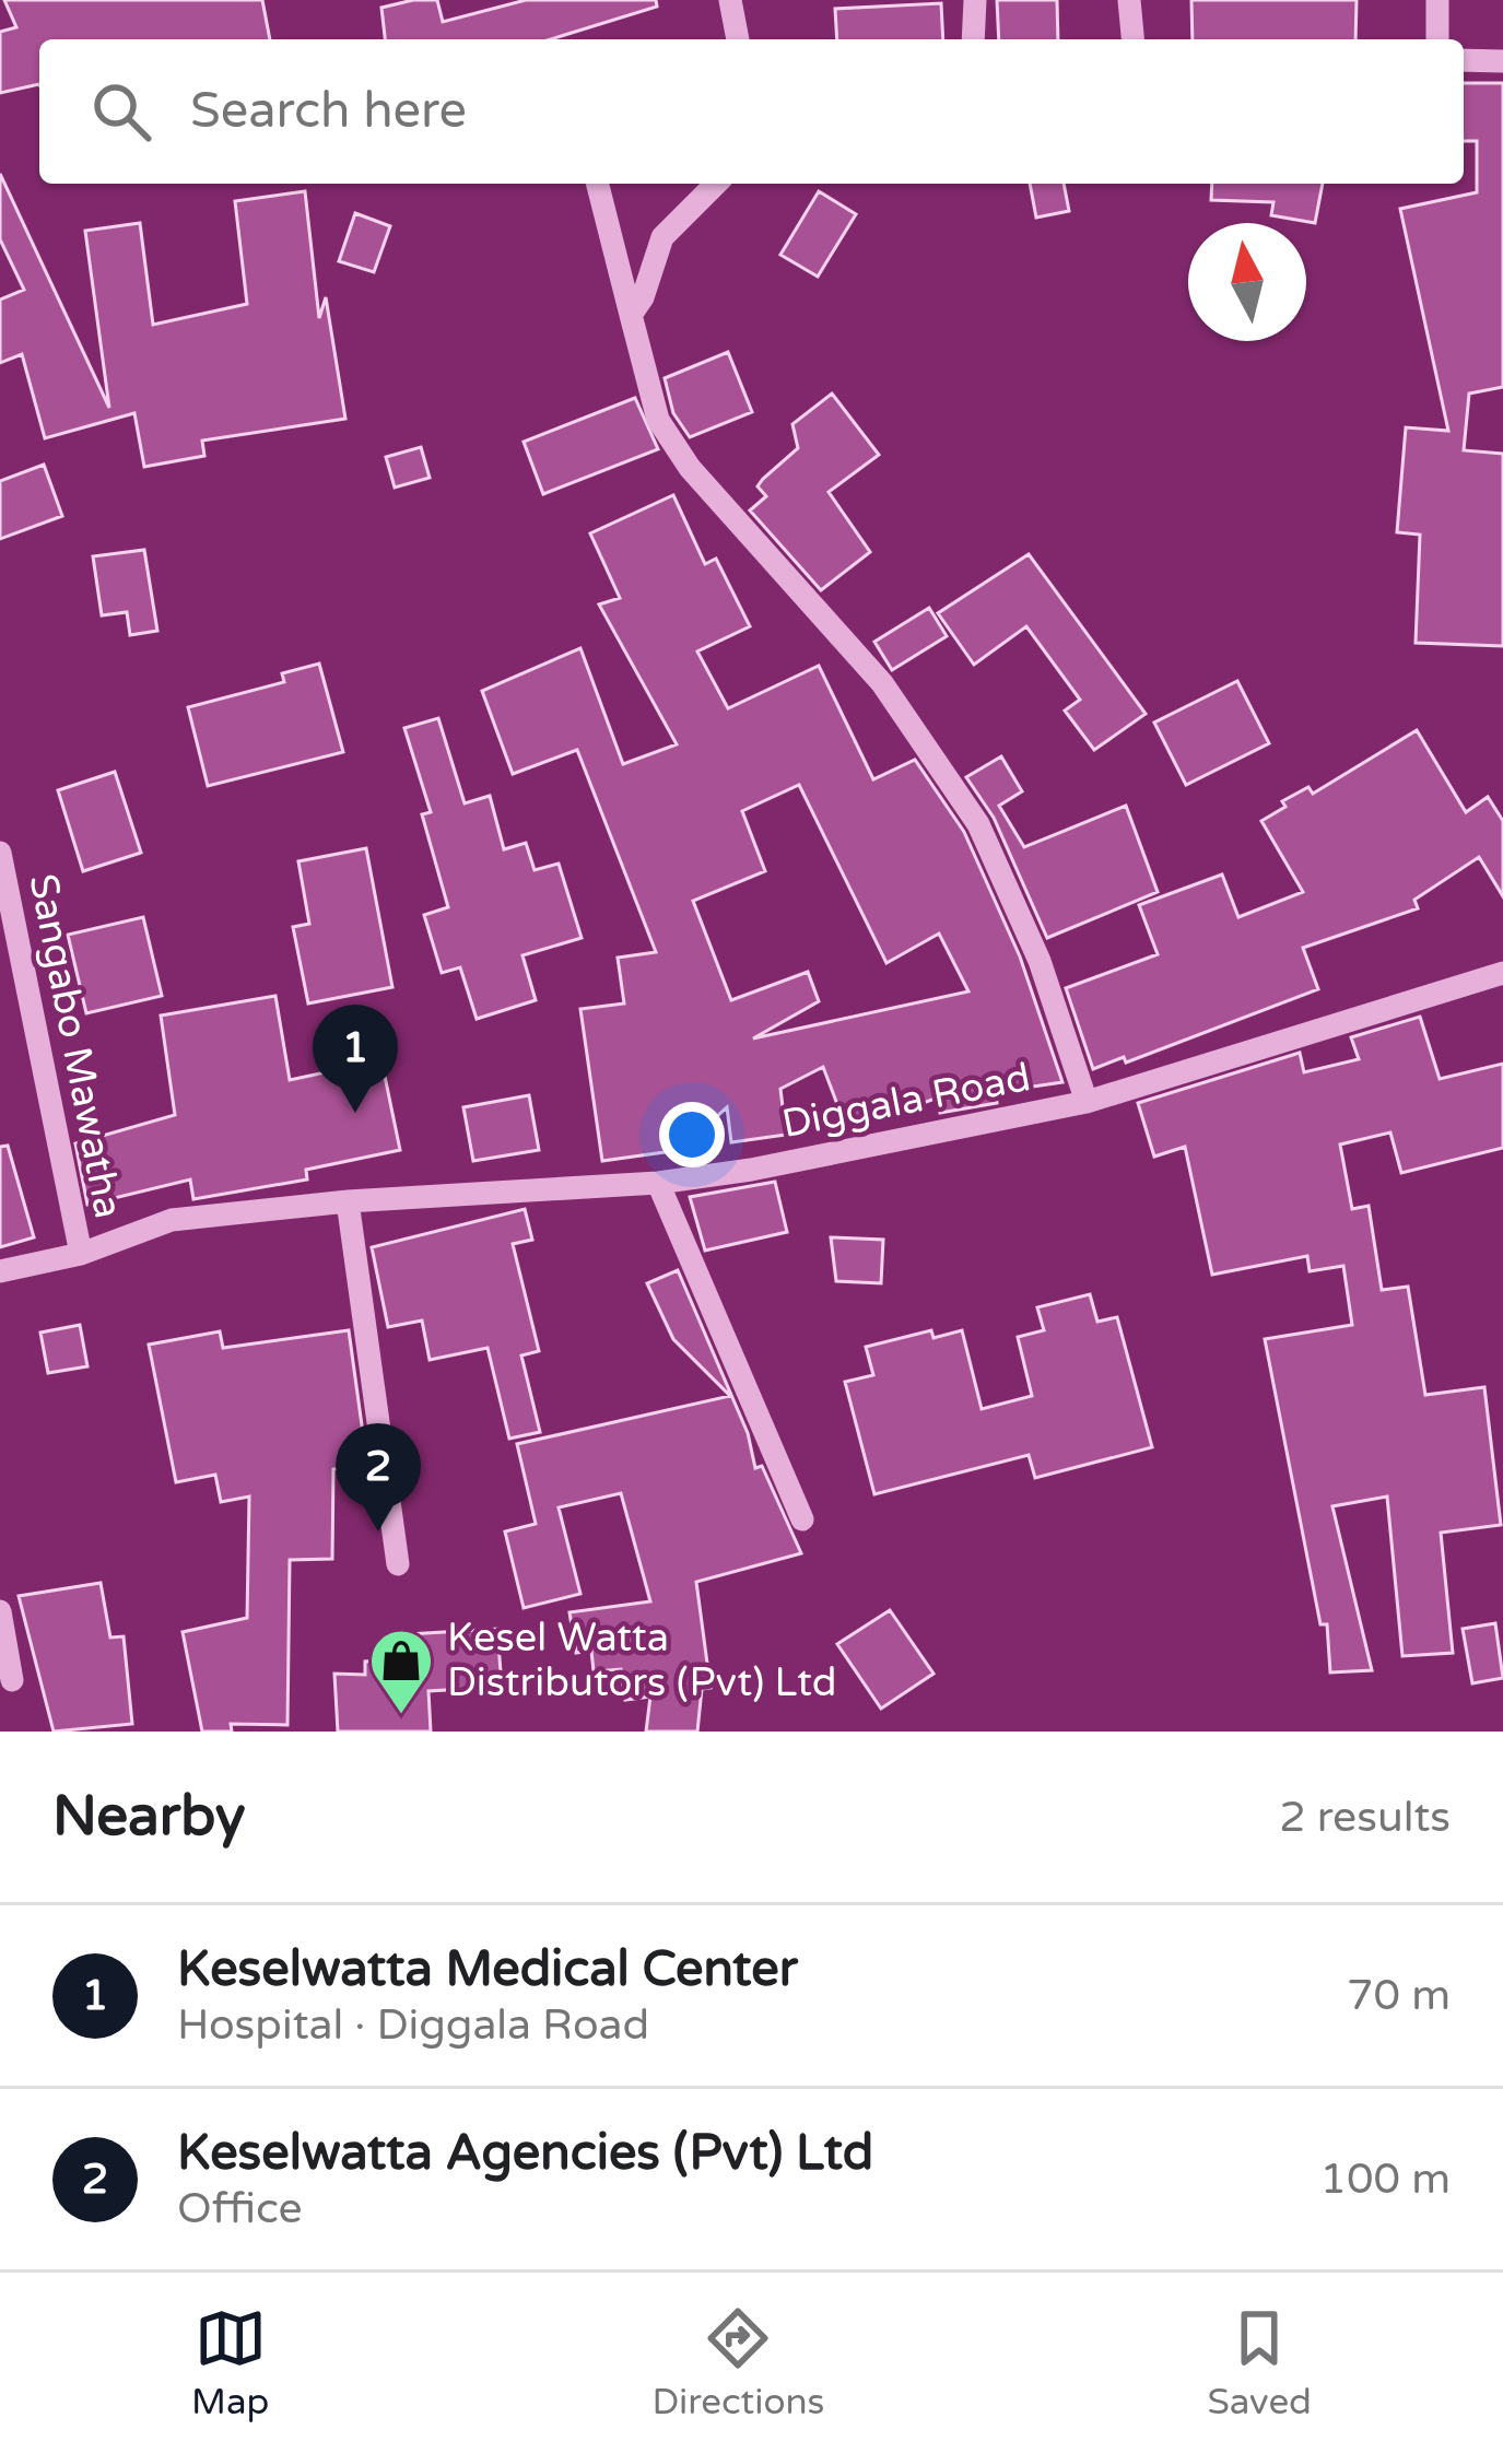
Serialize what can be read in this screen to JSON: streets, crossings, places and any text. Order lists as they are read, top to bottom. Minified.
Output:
{"streets":{"street":["Sangabo Mawatha","Diggala Road"]},"crossings":[["Sangabo Mawatha","Diggala Road"]],"places":{"shop":["Kesel Watta Distributors (Pvt) Ltd"]},"north":"top","page":{"search":"Search here","pins":["1","2"],"heading":["Nearby","2 results"],"list":[{"mark":"1","name":"Keselwatta Medical Center","note":"Hospital · Diggala Road","value":"70 m"},{"mark":"2","name":"Keselwatta Agencies (Pvt) Ltd","note":"Office","value":"100 m"}],"nav":["Map","Directions","Saved"]}}
